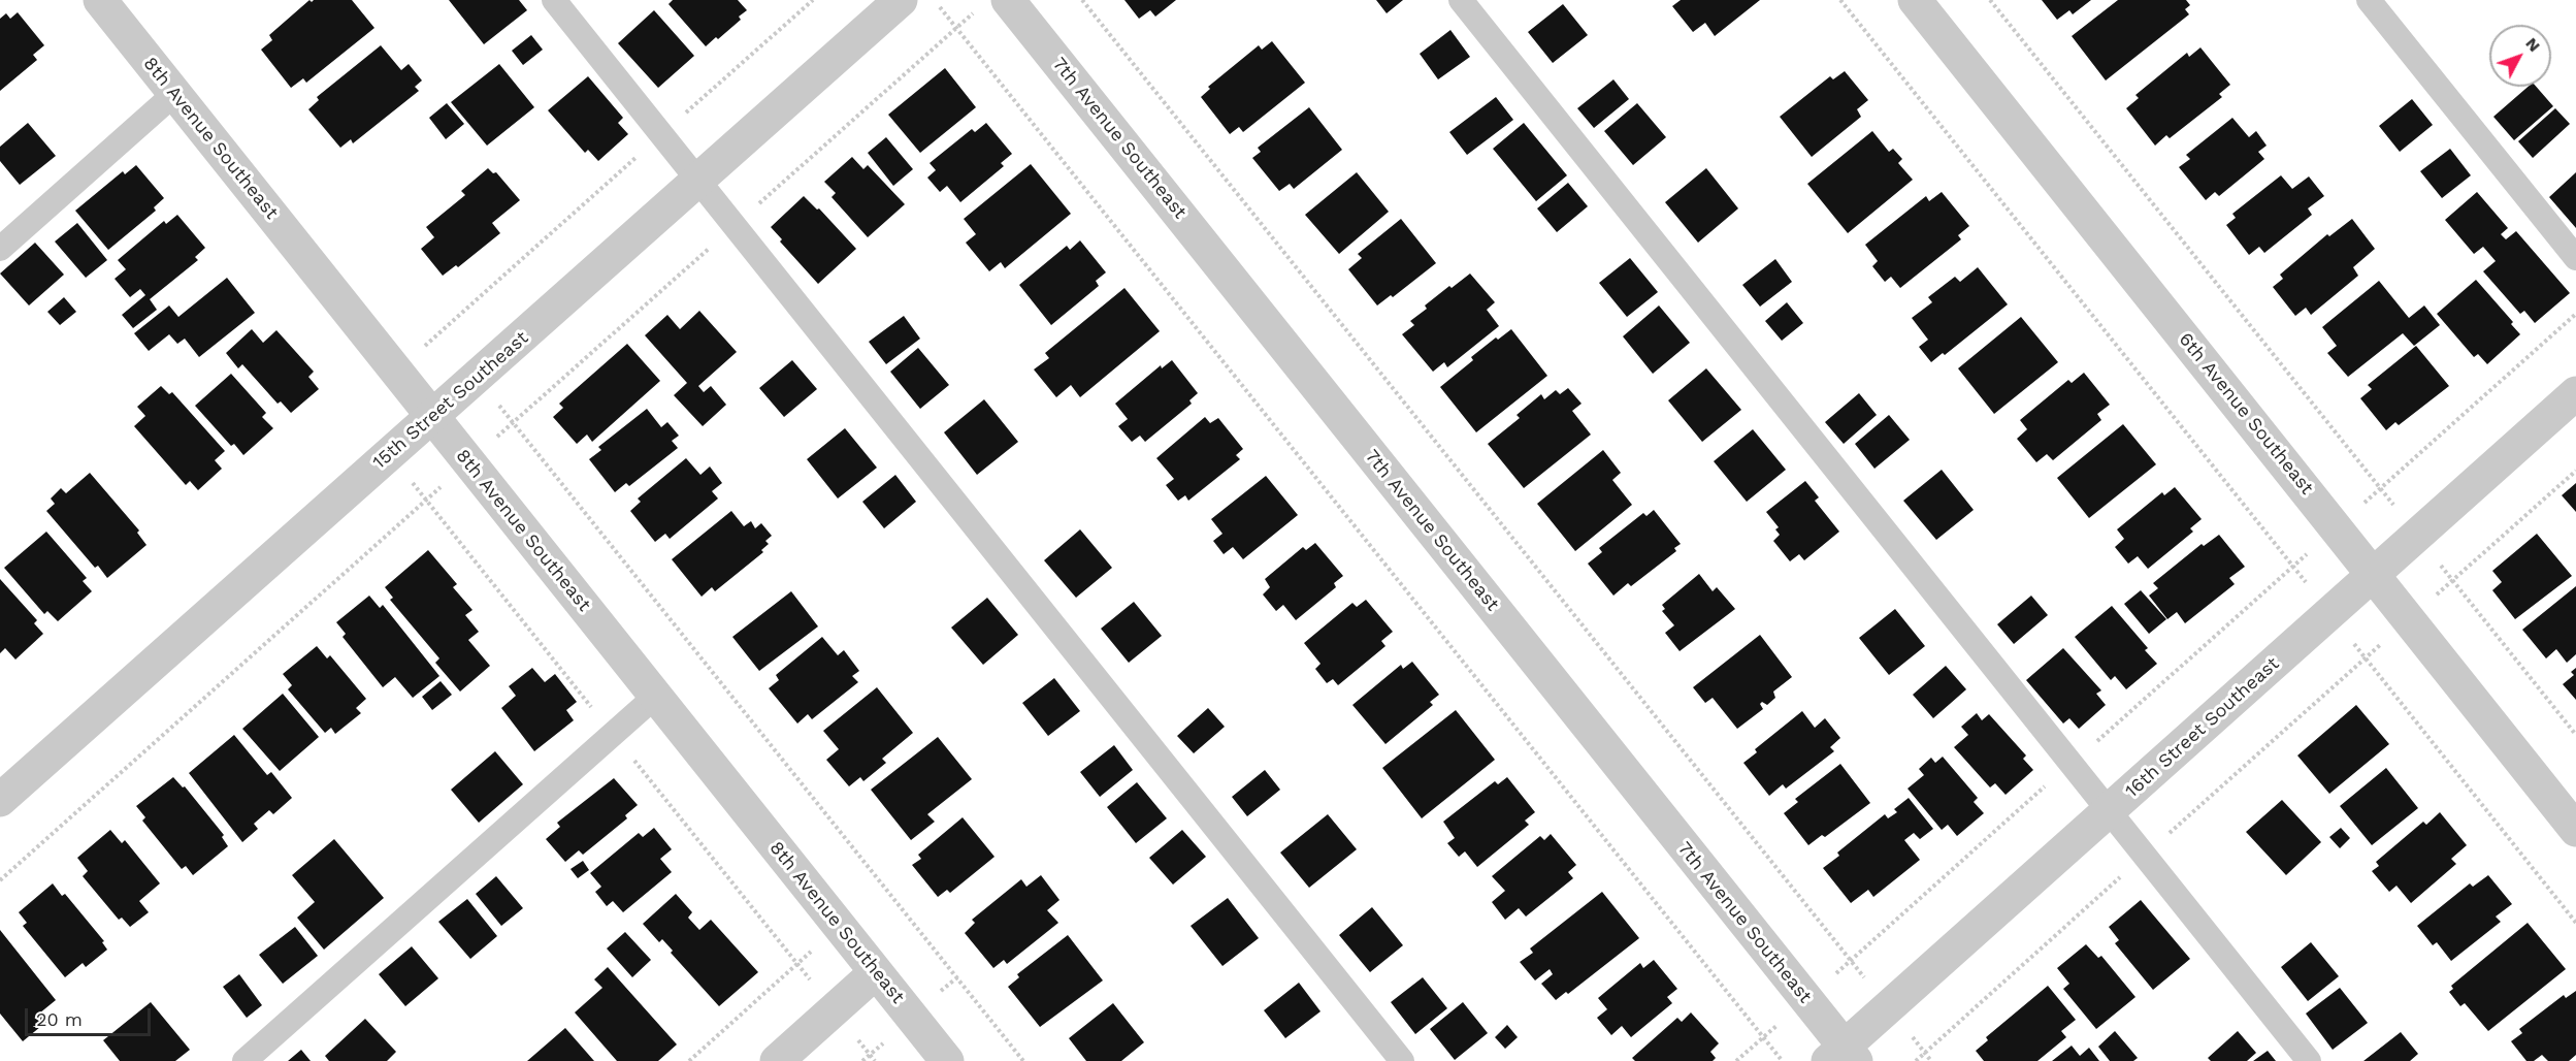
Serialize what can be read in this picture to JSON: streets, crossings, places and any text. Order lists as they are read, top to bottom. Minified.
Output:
{"streets":{"street":["8th Avenue Southeast","7th Avenue Southeast","15th Street Southeast","6th Avenue Southeast","16th Street Southeast"]},"crossings":[["8th Avenue Southeast","15th Street Southeast"],["7th Avenue Southeast","16th Street Southeast"],["6th Avenue Southeast","16th Street Southeast"]],"scale_bar":"20 m","north":"top right"}
